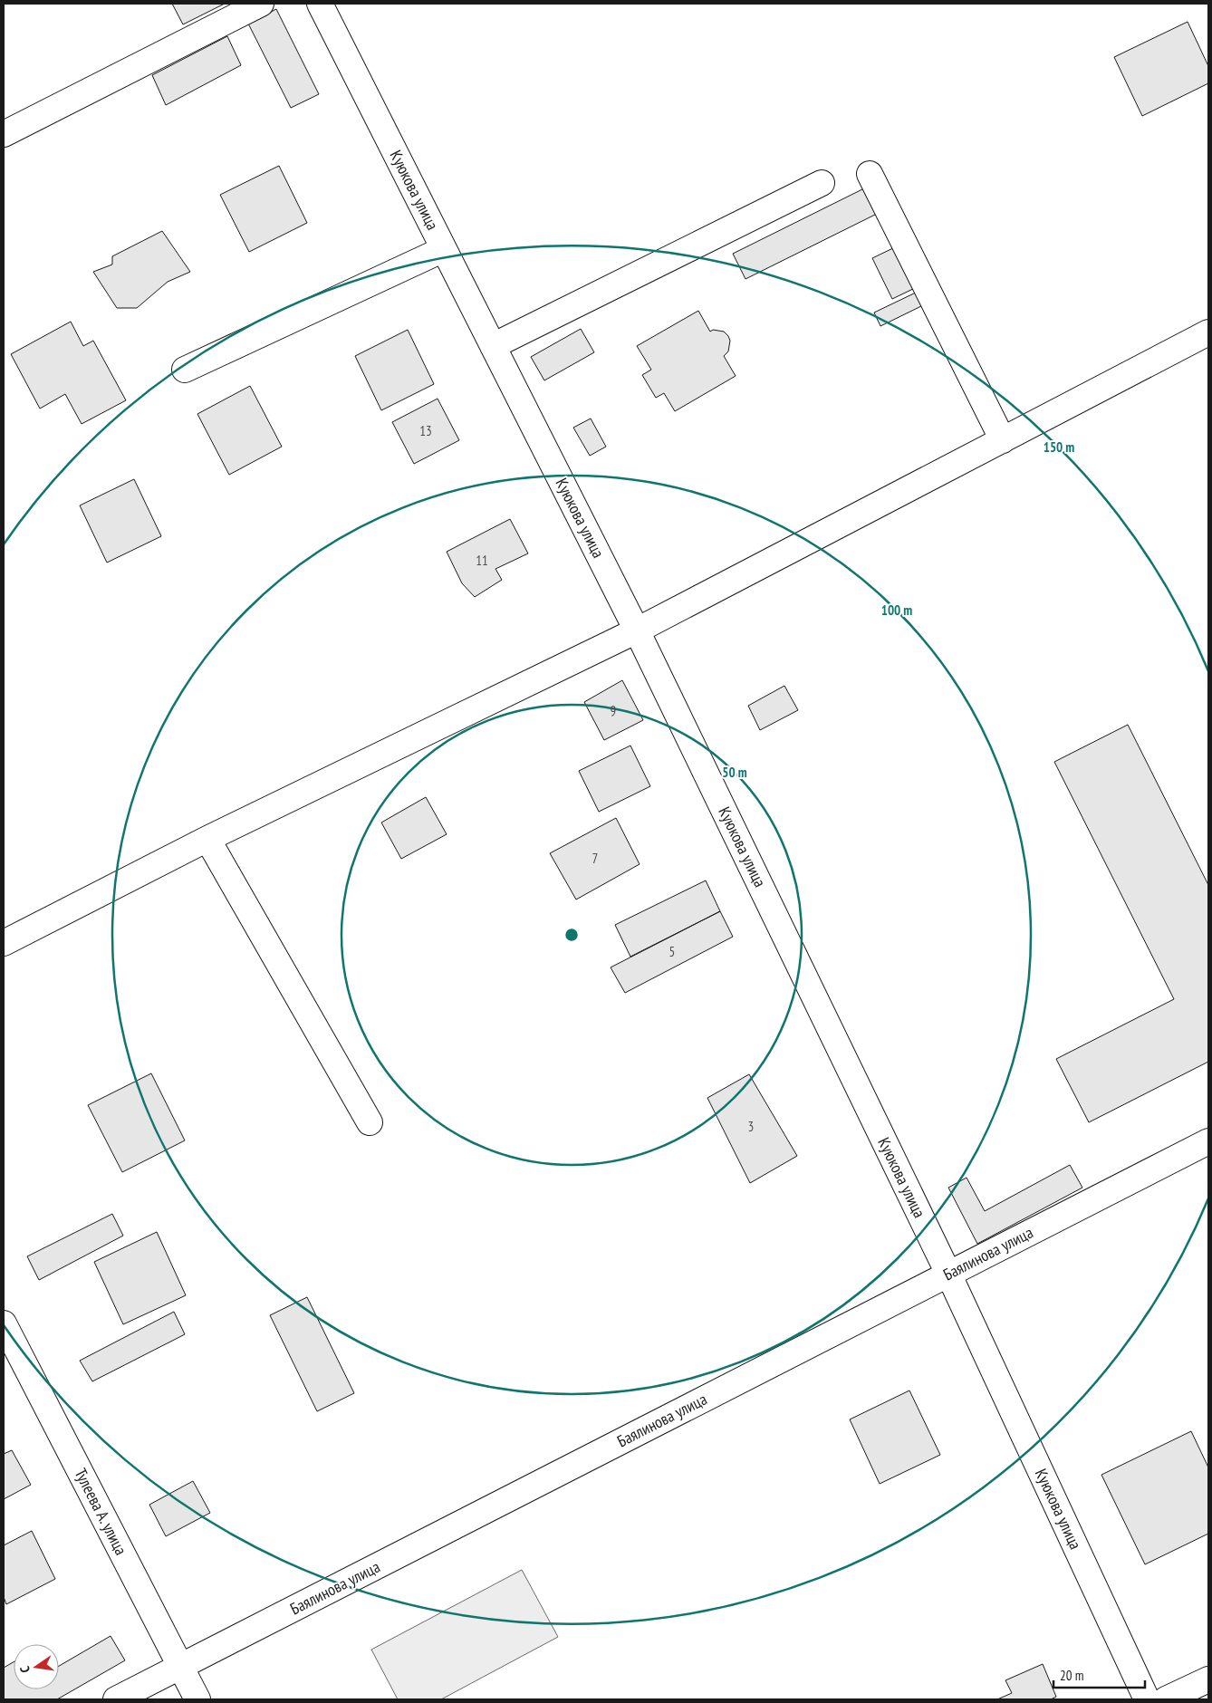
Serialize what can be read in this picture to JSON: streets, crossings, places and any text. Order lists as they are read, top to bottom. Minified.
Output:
{"streets":{"street":["Куюкова улица","Баялинова улица","Тулеева А. улица"]},"crossings":[["Куюкова улица","Баялинова улица"],["Баялинова улица","Тулеева А. улица"]],"house_numbers":["13","11","9","7","5","3"],"scale_bar":"20 m","north":"left","rings":["150 m","100 m","50 m"]}
